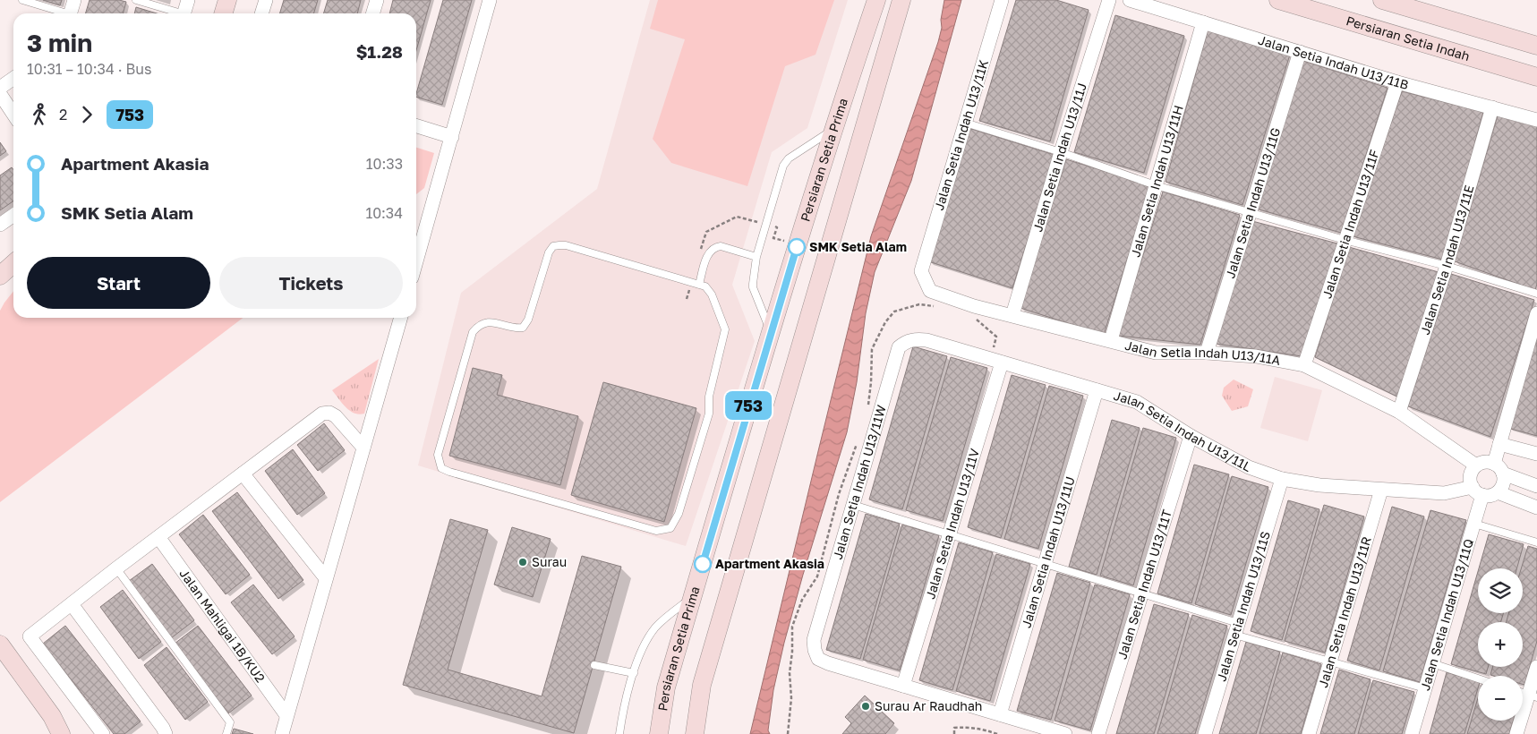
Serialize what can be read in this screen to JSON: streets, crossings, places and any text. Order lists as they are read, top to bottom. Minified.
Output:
{"streets":{"street":["Persiaran Setia Indah","Jalan Setia Indah U13/11B","Jalan Setia Indah U13/11K","Jalan Setia Indah U13/11J","Persiaran Setia Prima","Jalan Setia Indah U13/11H","Jalan Setia Indah U13/11G","Jalan Setia Indah U13/11F","Jalan Setia Indah U13/11E","Jalan Setia Indah U13/11A","Jalan Setia Indah U13/11L","Jalan Setia Indah U13/11W","Jalan Setia Indah U13/11V","Jalan Setia Indah U13/11U","Jalan Setia Indah U13/11T","Jalan Setia Indah U13/11S","Jalan Setia Indah U13/11R","Jalan Setia Indah U13/11Q","Jalan Mahligai 1B/KU2"]},"crossings":[["Jalan Setia Indah U13/11B","Jalan Setia Indah U13/11H"],["Jalan Setia Indah U13/11B","Jalan Setia Indah U13/11G"],["Jalan Setia Indah U13/11B","Jalan Setia Indah U13/11F"],["Jalan Setia Indah U13/11B","Jalan Setia Indah U13/11E"],["Jalan Setia Indah U13/11K","Jalan Setia Indah U13/11A"],["Jalan Setia Indah U13/11J","Jalan Setia Indah U13/11A"],["Jalan Setia Indah U13/11H","Jalan Setia Indah U13/11A"],["Jalan Setia Indah U13/11G","Jalan Setia Indah U13/11A"],["Jalan Setia Indah U13/11F","Jalan Setia Indah U13/11A"],["Jalan Setia Indah U13/11E","Jalan Setia Indah U13/11A"],["Jalan Setia Indah U13/11A","Jalan Setia Indah U13/11L"],["Jalan Setia Indah U13/11A","Jalan Setia Indah U13/11Q"],["Jalan Setia Indah U13/11L","Jalan Setia Indah U13/11W"],["Jalan Setia Indah U13/11L","Jalan Setia Indah U13/11V"],["Jalan Setia Indah U13/11L","Jalan Setia Indah U13/11U"],["Jalan Setia Indah U13/11L","Jalan Setia Indah U13/11T"],["Jalan Setia Indah U13/11L","Jalan Setia Indah U13/11S"],["Jalan Setia Indah U13/11L","Jalan Setia Indah U13/11R"],["Jalan Setia Indah U13/11L","Jalan Setia Indah U13/11Q"],["Jalan Setia Indah U13/11W","Jalan Setia Indah U13/11V"]],"places":["SMK Setia Alam","Surau","Apartment Akasia","Surau Ar Raudhah"],"lines":["bus line 753"],"page":{"on_map":"753","heading":["3 min","10:31 – 10:34 · Bus","$1.28"],"legs":["2","753"],"list":[{"name":"Apartment Akasia","value":"10:33"},{"name":"SMK Setia Alam","value":"10:34"}],"buttons":["Start","Tickets"],"map_buttons":["+","−"]}}
